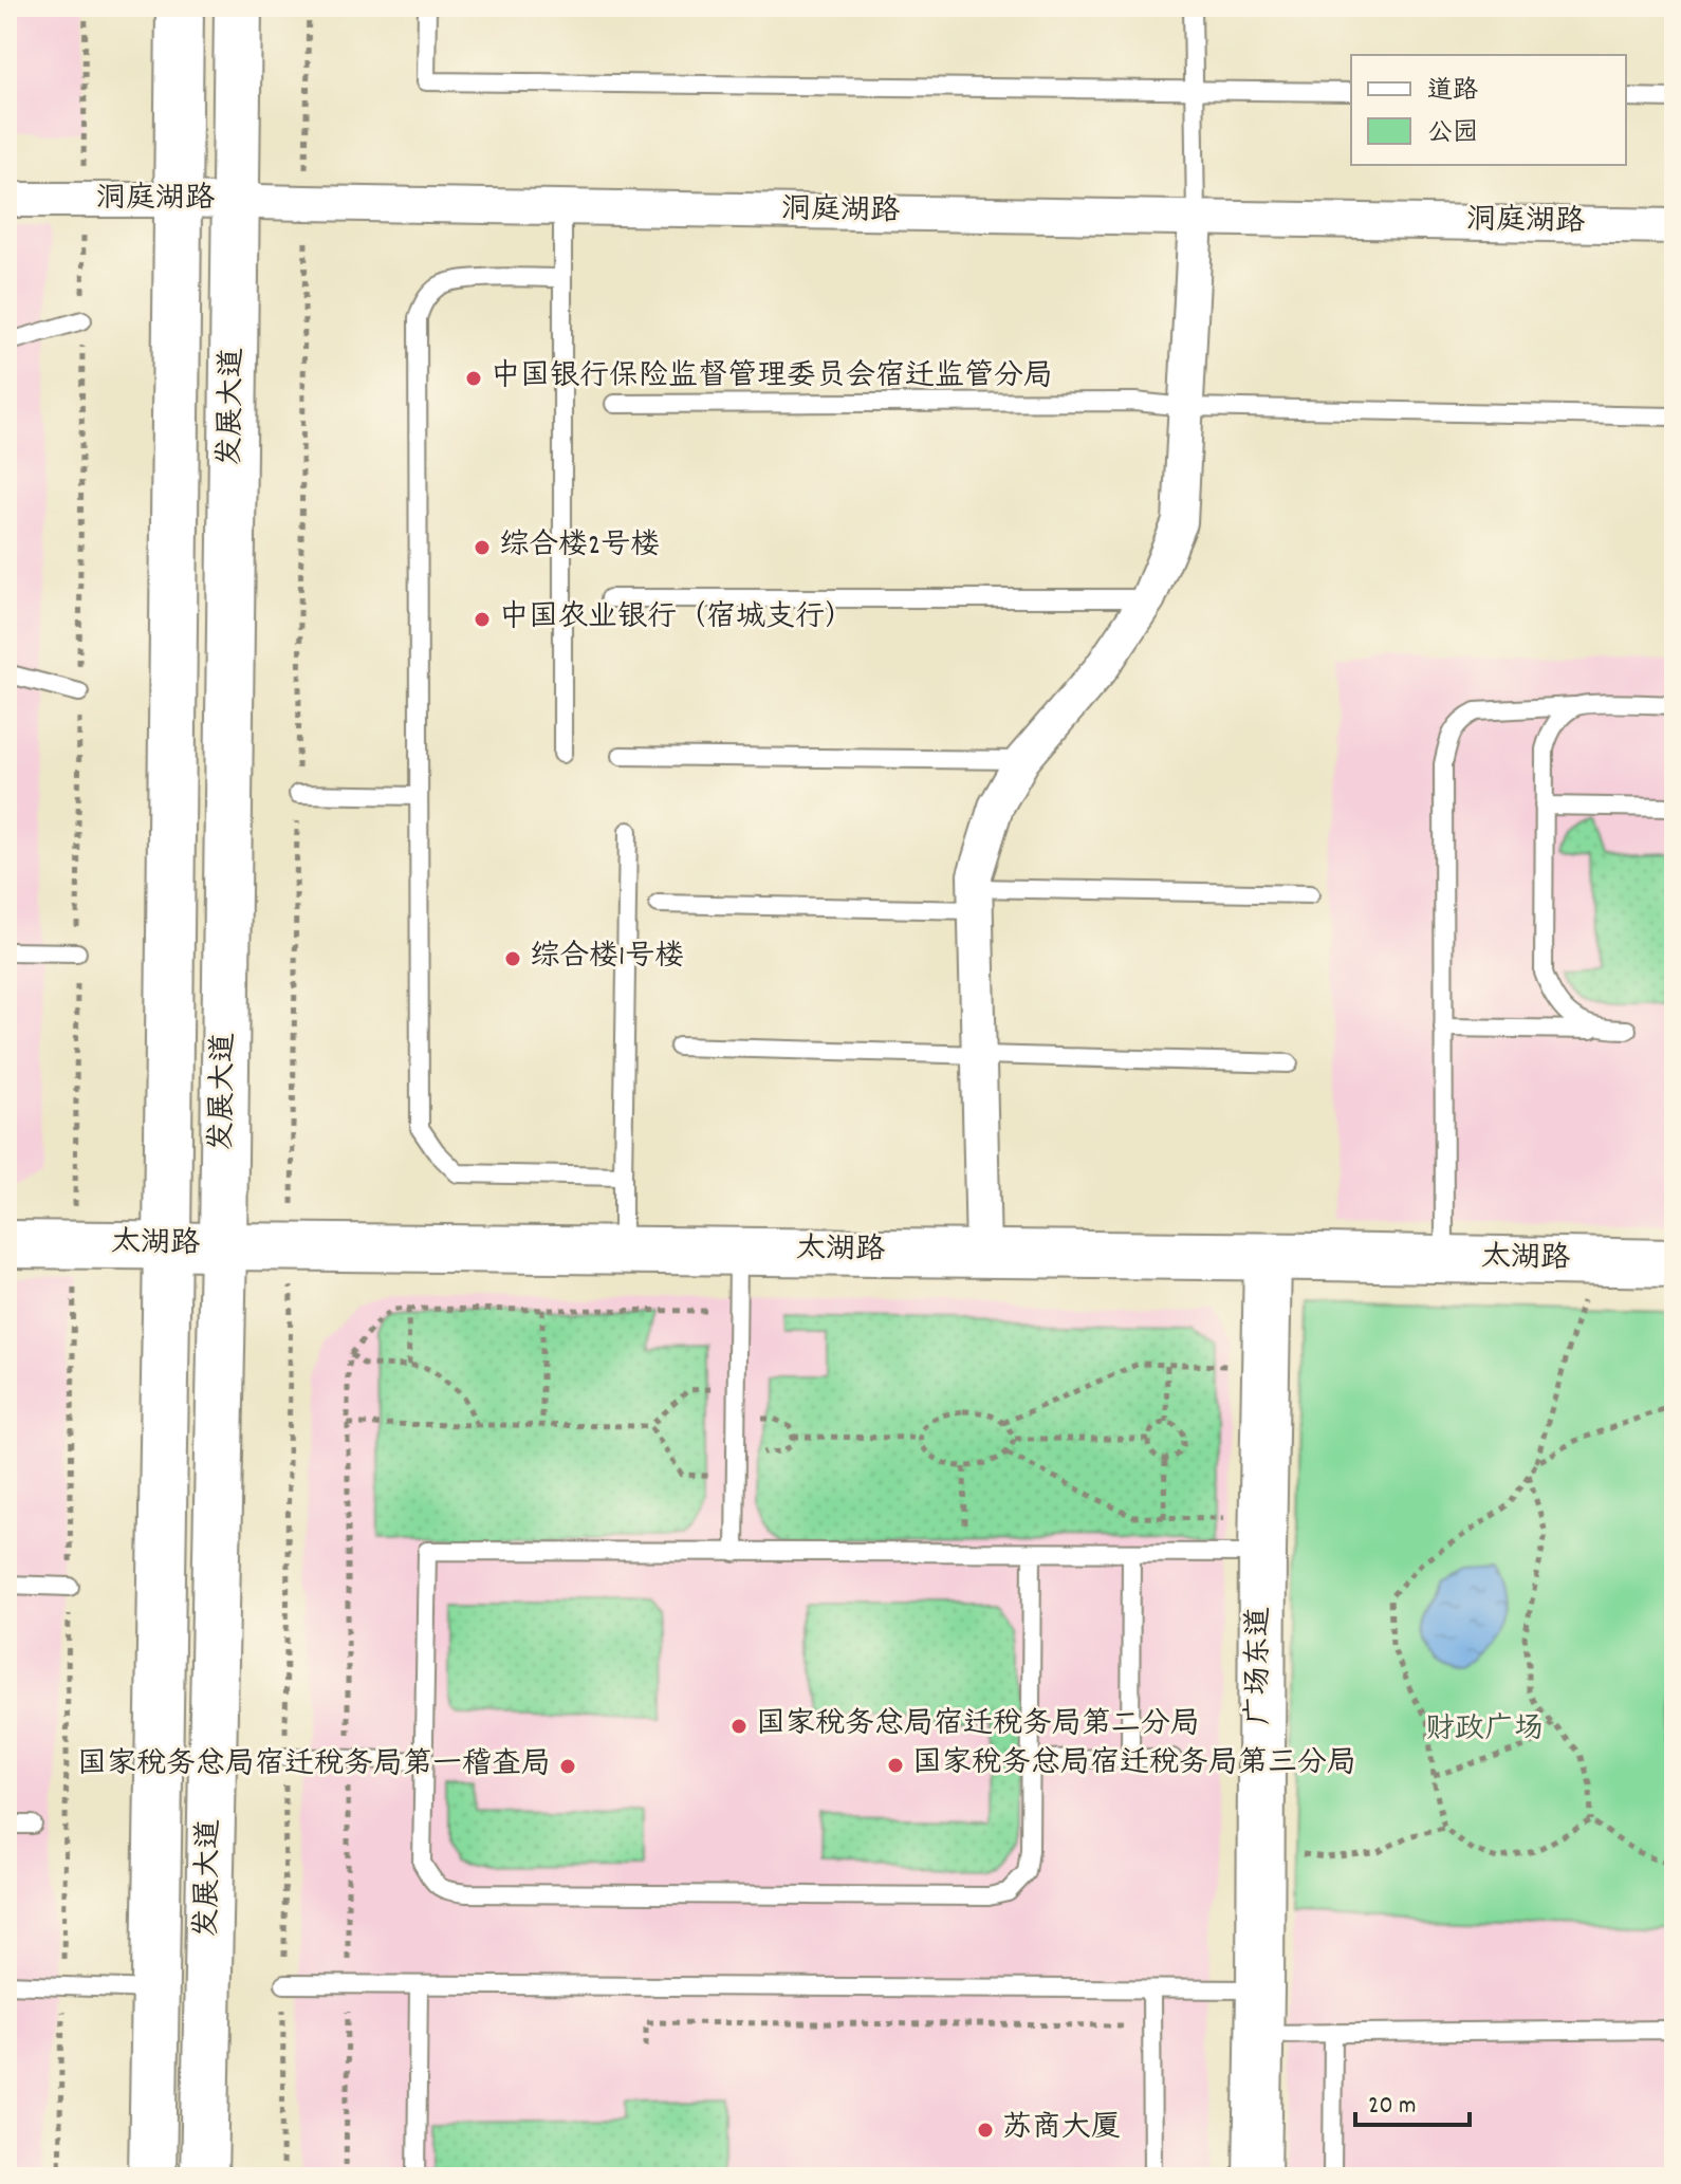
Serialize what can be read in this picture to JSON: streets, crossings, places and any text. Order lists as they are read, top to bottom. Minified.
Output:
{"streets":{"main road":["发展大道","太湖路","广场东道"],"street":["洞庭湖路"]},"crossings":[["洞庭湖路","发展大道"],["发展大道","太湖路"],["太湖路","广场东道"]],"parks":["财政广场"],"places":["中国银行保险监督管理委员会宿迁监管分局","综合楼2号楼","中国农业银行（宿城支行）","综合楼1号楼","国家税务总局宿迁税务局第二分局","国家税务总局宿迁税务局第三分局","国家税务总局宿迁税务局第一稽查局","苏商大厦"],"legend":["道路","公园"],"scale_bar":"20 m"}
